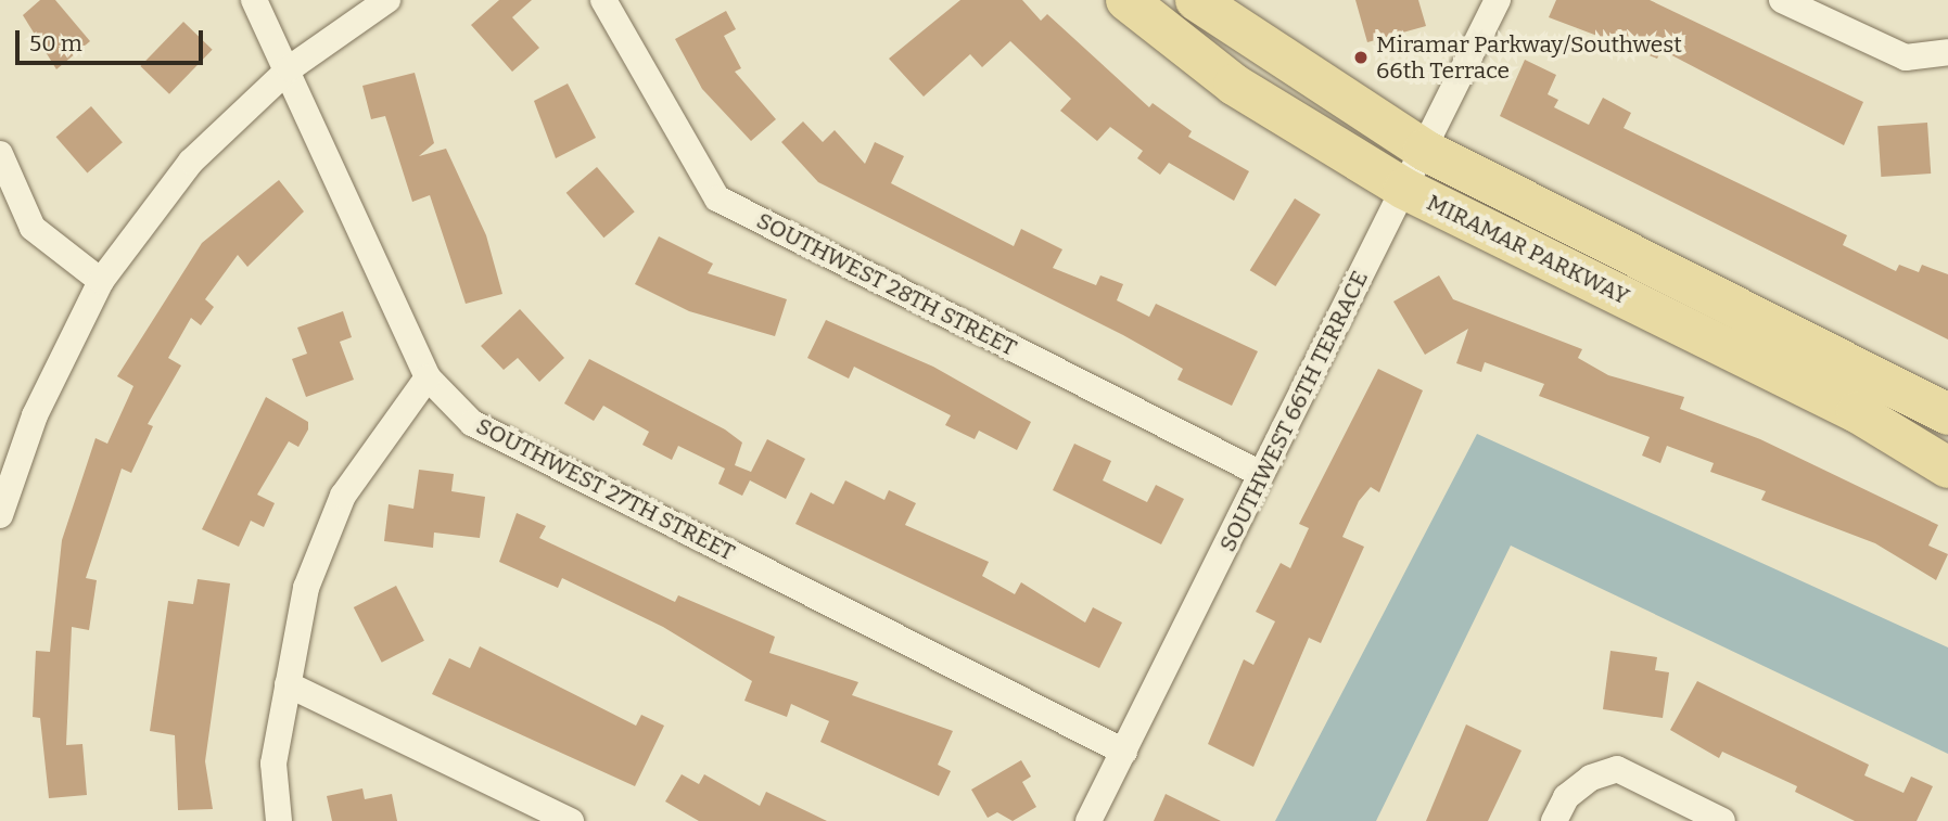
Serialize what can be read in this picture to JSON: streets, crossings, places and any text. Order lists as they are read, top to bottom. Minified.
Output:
{"streets":{"main road":["MIRAMAR PARKWAY"],"street":["SOUTHWEST 28TH STREET","SOUTHWEST 66TH TERRACE","SOUTHWEST 27TH STREET"]},"crossings":[["MIRAMAR PARKWAY","SOUTHWEST 66TH TERRACE"],["SOUTHWEST 28TH STREET","SOUTHWEST 66TH TERRACE"],["SOUTHWEST 66TH TERRACE","SOUTHWEST 27TH STREET"]],"places":["Miramar Parkway/Southwest 66th Terrace"],"scale_bar":"50 m"}
